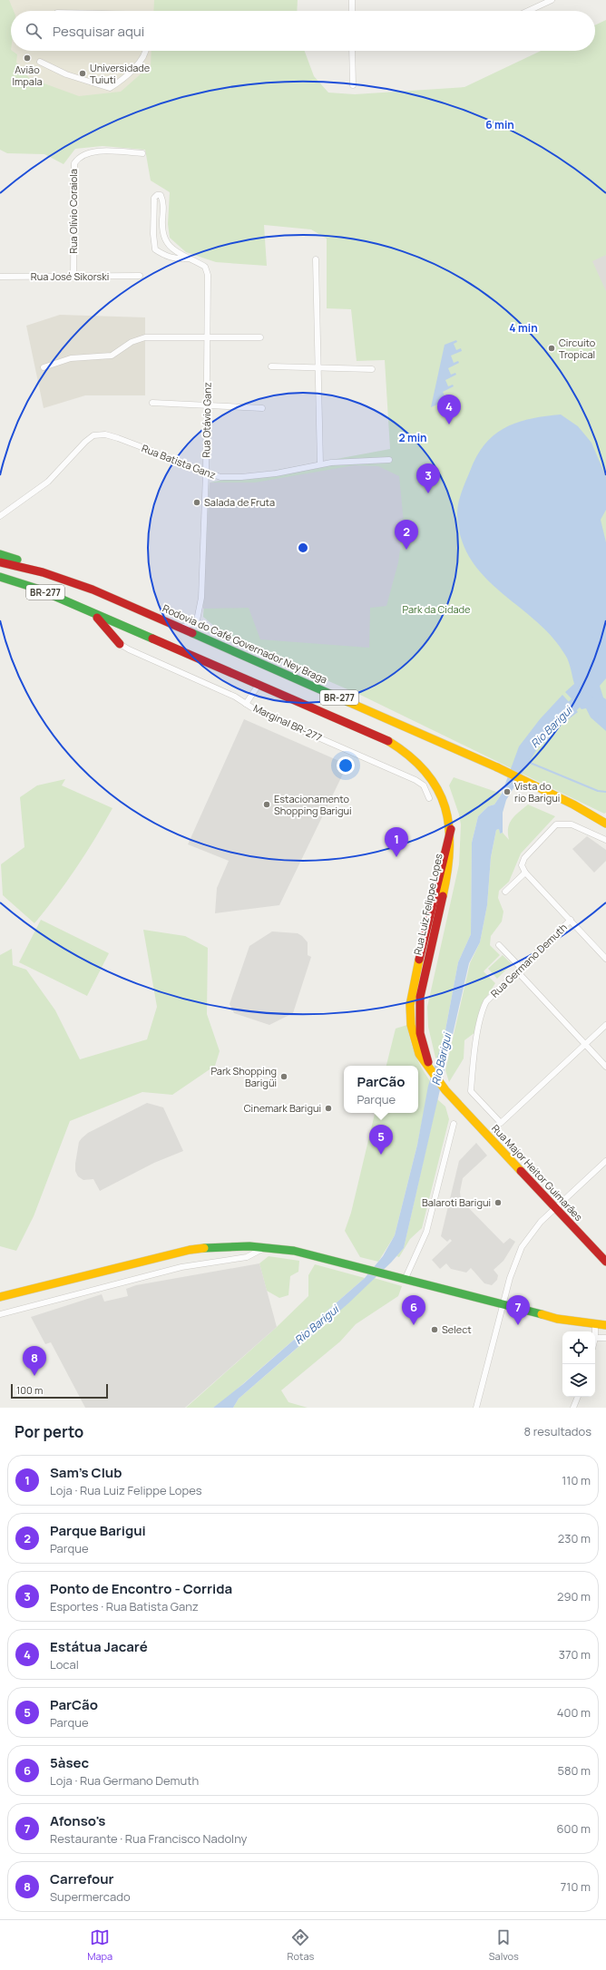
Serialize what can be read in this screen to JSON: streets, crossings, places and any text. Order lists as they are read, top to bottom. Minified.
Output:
{"streets":{"main road":["BR-277","Rodovia do Café Governador Ney Braga","Rua Luiz Felippe Lopes","Rua Major Heitor Guimarães"],"street":["Rua Olívio Coraiola","Rua José Sikorski","Rua Otávio Ganz","Rua Batista Ganz","Marginal BR-277","Rua Germano Demuth"]},"crossings":[["Rua Olívio Coraiola","Rua José Sikorski"],["Rua Otávio Ganz","Rua Batista Ganz"],["Rua Otávio Ganz","Rodovia do Café Governador Ney Braga"],["BR-277","Rua Luiz Felippe Lopes"],["Rua Luiz Felippe Lopes","Rua Major Heitor Guimarães"]],"water":["Rio Barigui"],"parks":["Park da Cidade"],"places":["Avião Impala","Universidade Tuiuti","Circuito Tropical","Salada de Fruta","Vista do rio Barigui","Estacionamento Shopping Barigui","Park Shopping Barigüi","Cinemark Barigui","Balaroti Barigui","Select"],"scale_bar":"100 m","page":{"search":"Pesquisar aqui","pins":["4","3","2","1","5","6","7","8"],"popup":["ParCão","Parque"],"scale":"100 m","heading":["Por perto","8 resultados"],"list":[{"mark":"1","name":"Sam's Club","note":"Loja · Rua Luiz Felippe Lopes","value":"110 m"},{"mark":"2","name":"Parque Barigui","note":"Parque","value":"230 m"},{"mark":"3","name":"Ponto de Encontro - Corrida","note":"Esportes · Rua Batista Ganz","value":"290 m"},{"mark":"4","name":"Estátua Jacaré","note":"Local","value":"370 m"},{"mark":"5","name":"ParCão","note":"Parque","value":"400 m"},{"mark":"6","name":"5àsec","note":"Loja · Rua Germano Demuth","value":"580 m"},{"mark":"7","name":"Afonso's","note":"Restaurante · Rua Francisco Nadolny","value":"600 m"},{"mark":"8","name":"Carrefour","note":"Supermercado","value":"710 m"}],"nav":["Mapa","Rotas","Salvos"]},"rings":["6 min","4 min","2 min"]}
